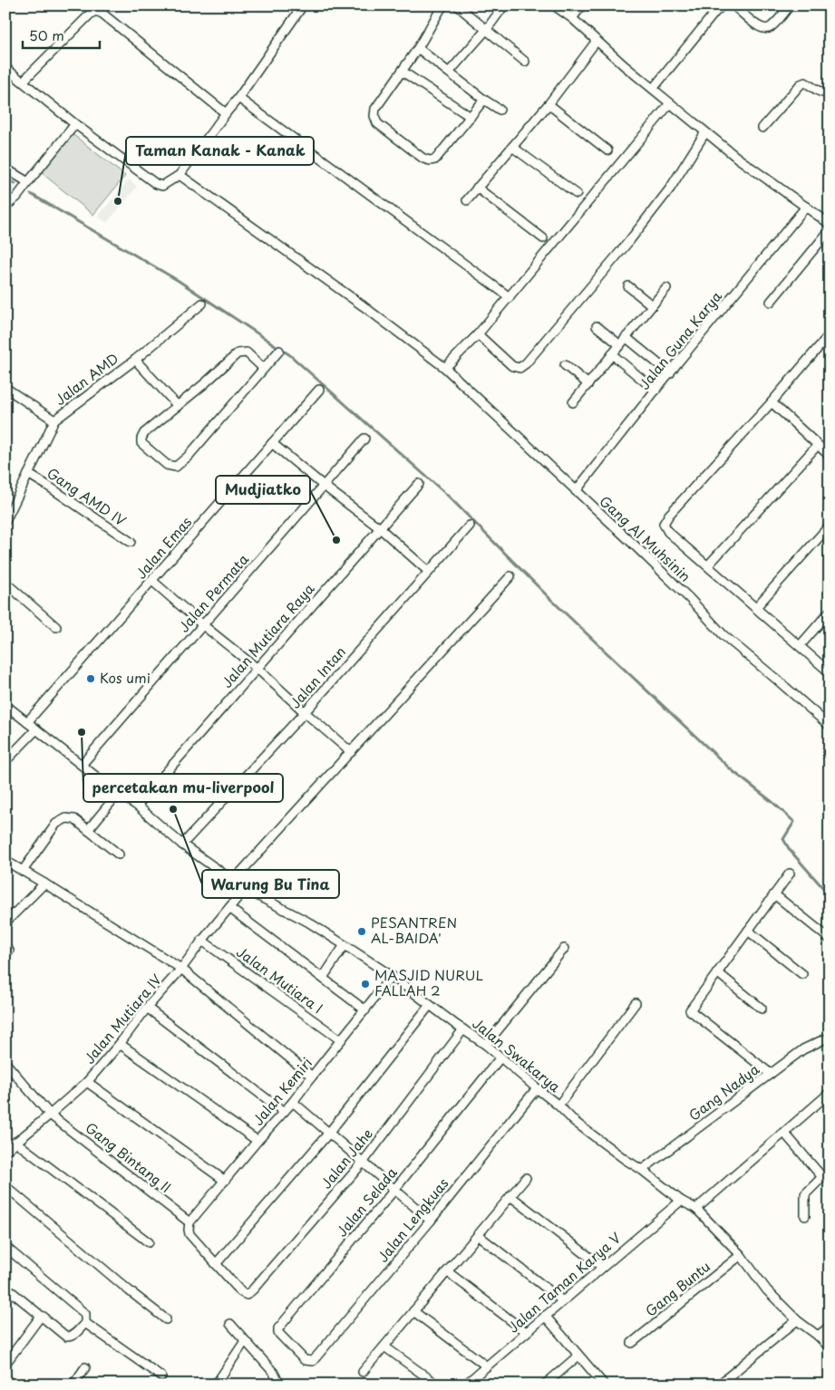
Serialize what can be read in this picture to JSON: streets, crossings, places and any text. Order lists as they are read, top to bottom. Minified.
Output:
{"streets":{"street":["Jalan Guna Karya","Jalan AMD","Gang AMD IV","Gang Al Muhsinin","Jalan Emas","Jalan Permata","Jalan Mutiara Raya","Jalan Intan","Jalan Mutiara I","Jalan Mutiara IV","Jalan Swakarya","Jalan Kemiri","Gang Nadya","Gang Bintang II","Jalan Jahe","Jalan Selada","Jalan Lengkuas","Jalan Taman Karya V","Gang Buntu"]},"crossings":[["Jalan Guna Karya","Gang Al Muhsinin"],["Jalan AMD","Gang AMD IV"],["Jalan Emas","Jalan Swakarya"],["Jalan Permata","Jalan Swakarya"],["Jalan Mutiara Raya","Jalan Swakarya"],["Jalan Intan","Jalan Swakarya"],["Jalan Mutiara I","Jalan Mutiara IV"],["Jalan Mutiara I","Jalan Kemiri"],["Jalan Mutiara IV","Jalan Swakarya"],["Jalan Mutiara IV","Gang Bintang II"],["Jalan Swakarya","Jalan Kemiri"],["Jalan Swakarya","Gang Nadya"],["Jalan Swakarya","Jalan Jahe"],["Jalan Swakarya","Jalan Selada"],["Jalan Swakarya","Jalan Lengkuas"],["Jalan Swakarya","Jalan Taman Karya V"],["Jalan Swakarya","Gang Buntu"],["Jalan Kemiri","Gang Bintang II"],["Jalan Selada","Jalan Lengkuas"]],"places":["Taman Kanak - Kanak","Mudjiatko","Kos umi","percetakan mu-liverpool","Warung Bu Tina","PESANTREN AL-BAIDA'","MASJID NURUL FALLAH 2"],"scale_bar":"50 m"}
